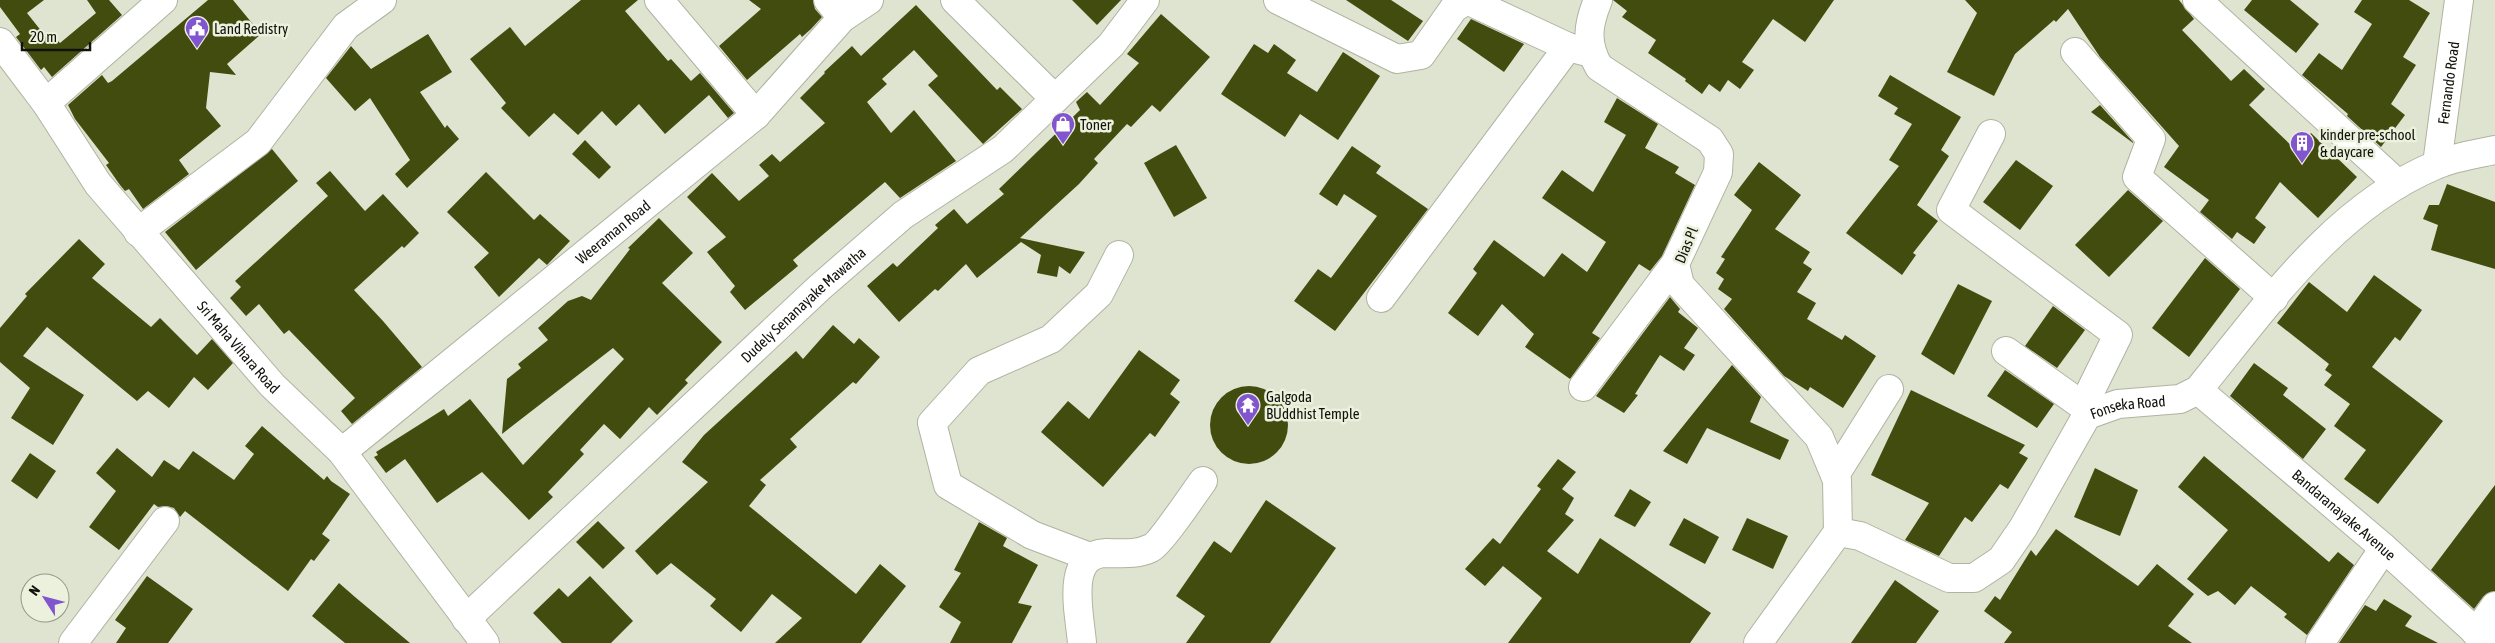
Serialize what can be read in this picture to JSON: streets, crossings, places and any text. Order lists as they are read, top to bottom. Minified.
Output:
{"streets":{"street":["Fernando Road","Weeraman Road","Dias Pl","Dudely Senanayake Mawatha","Sri Maha Vihara Road","Fonseka Road","Bandaranayake Avenue"]},"crossings":[["Fernando Road","Fonseka Road"],["Weeraman Road","Sri Maha Vihara Road"],["Dias Pl","Fonseka Road"],["Dudely Senanayake Mawatha","Sri Maha Vihara Road"],["Fonseka Road","Bandaranayake Avenue"]],"places":{"public building":["Land Redistry"],"shop":["Toner"],"building":["kinder pre-school & daycare"],"temple":["Galgoda BUddhist Temple"]},"scale_bar":"20 m","north":"top left"}
